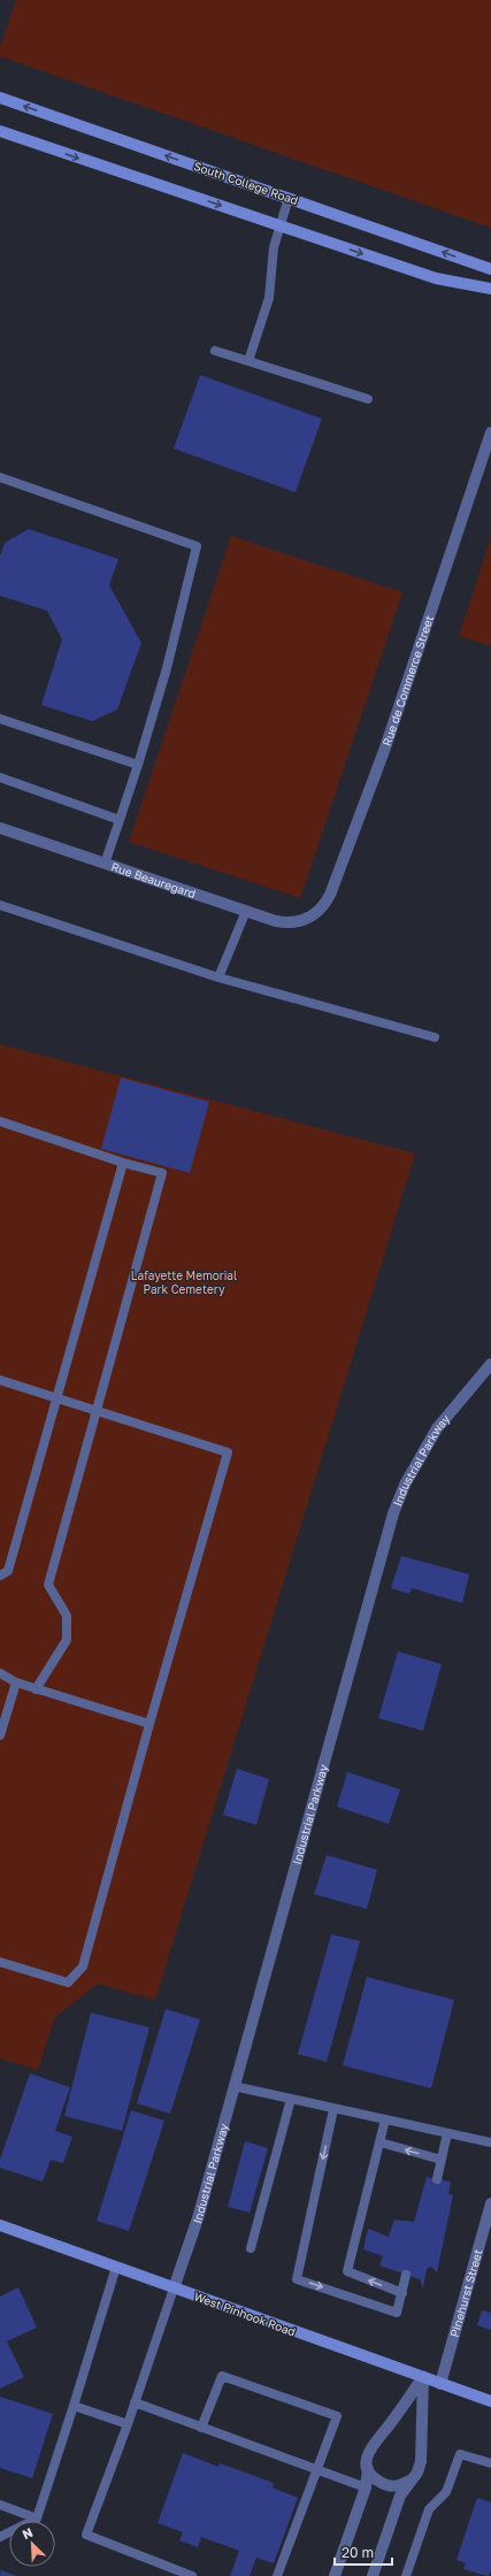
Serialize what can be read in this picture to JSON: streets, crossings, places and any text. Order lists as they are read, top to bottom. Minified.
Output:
{"streets":{"street":["South College Road","Rue de Commerce Street","Rue Beauregard","Industrial Parkway","Pinehurst Street","West Pinhook Road"]},"crossings":[["Rue de Commerce Street","Rue Beauregard"],["Industrial Parkway","West Pinhook Road"],["Pinehurst Street","West Pinhook Road"]],"parks":["Lafayette Memorial Park Cemetery"],"scale_bar":"20 m","north":"top left"}
